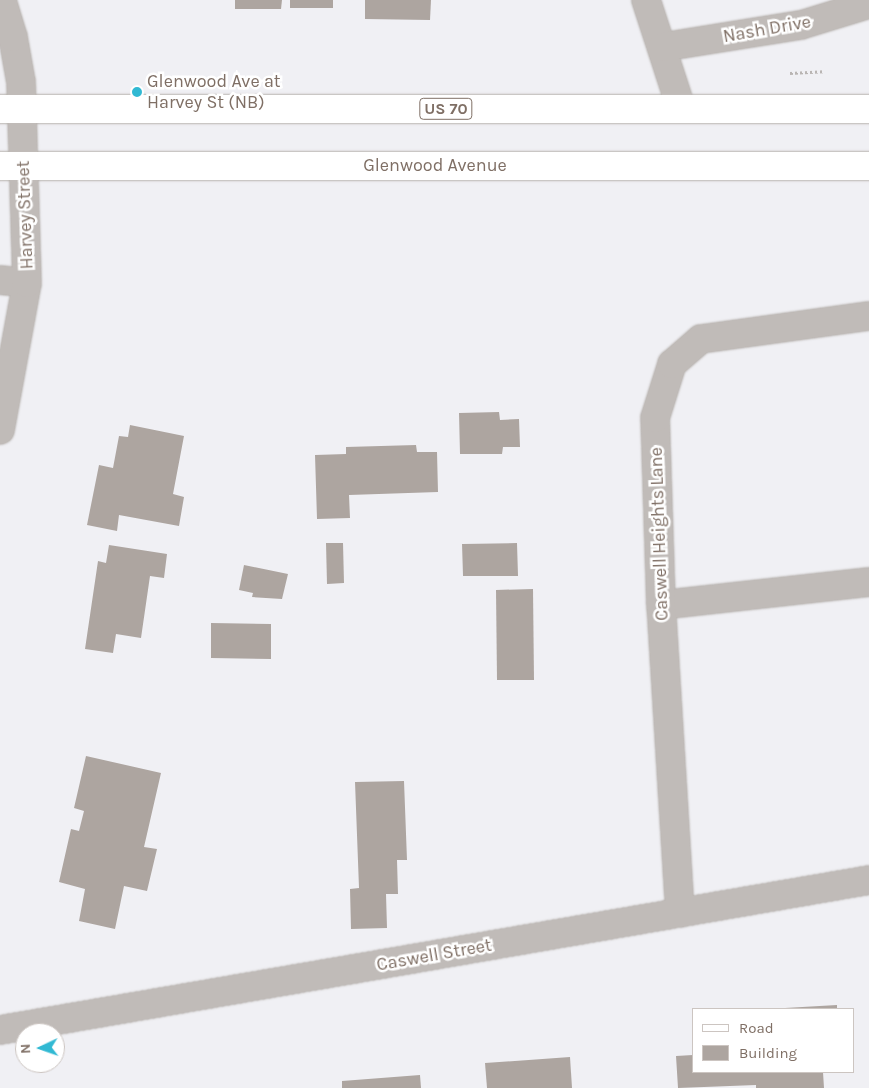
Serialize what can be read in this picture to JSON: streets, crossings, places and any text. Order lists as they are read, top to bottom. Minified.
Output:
{"streets":{"main road":["US 70","Glenwood Avenue"],"street":["Nash Drive","Harvey Street","Caswell Heights Lane","Caswell Street"]},"crossings":[["US 70","Harvey Street"],["Glenwood Avenue","Harvey Street"],["Caswell Heights Lane","Caswell Street"]],"places":["Glenwood Ave at Harvey St (NB)"],"legend":["Road","Building"],"north":"left"}
